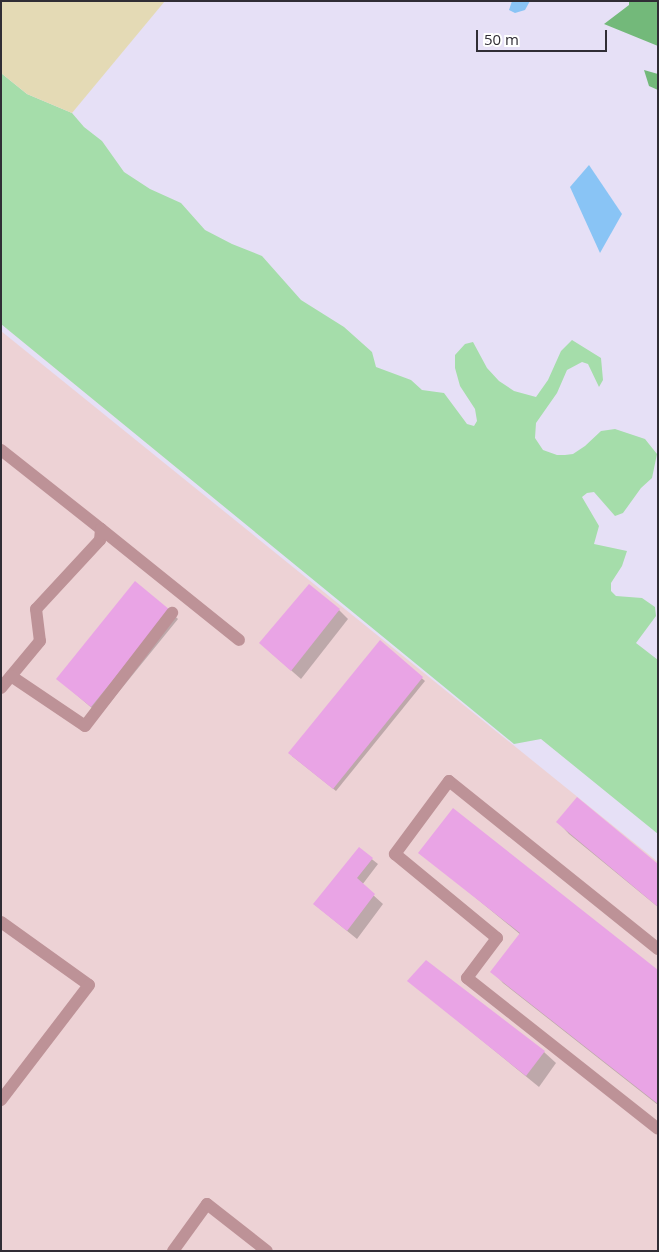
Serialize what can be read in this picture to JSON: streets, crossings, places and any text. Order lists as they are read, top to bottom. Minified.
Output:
{"scale_bar":"50 m"}
